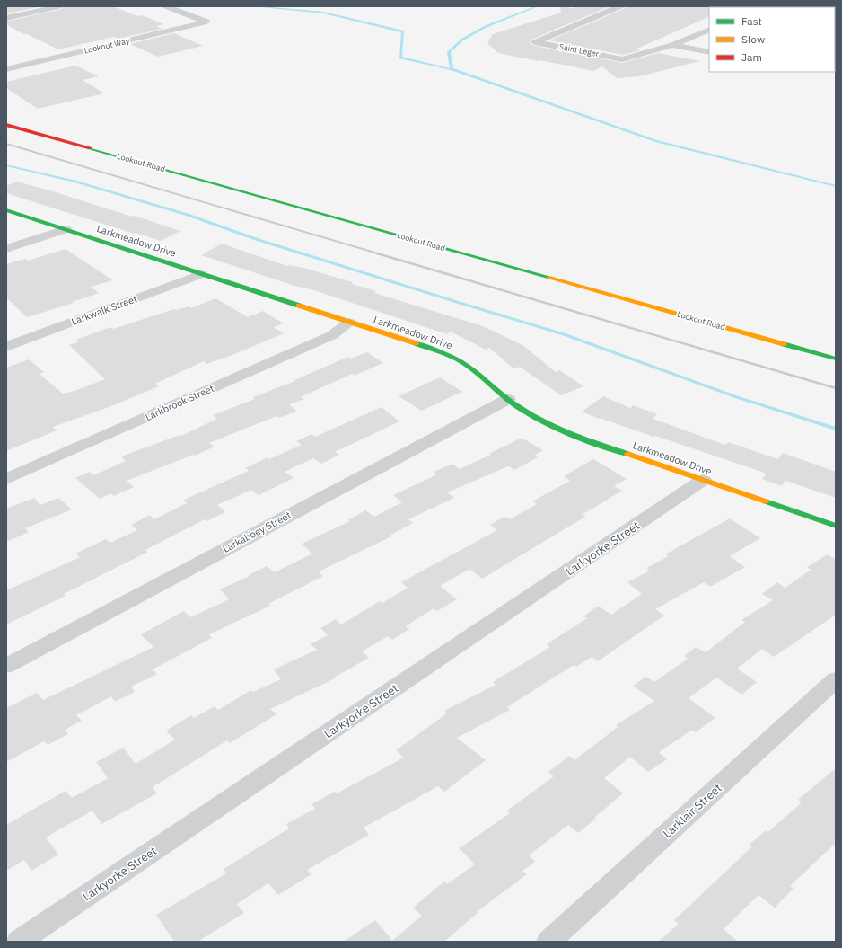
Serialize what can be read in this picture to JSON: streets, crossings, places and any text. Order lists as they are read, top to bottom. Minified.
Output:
{"streets":{"street":["Lookout Way","Saint Leger","Lookout Road","Larkmeadow Drive","Larkwalk Street","Larkbrook Street","Larkabbey Street","Larkyorke Street","Larklair Street"]},"crossings":[["Larkmeadow Drive","Larkwalk Street"],["Larkmeadow Drive","Larkbrook Street"],["Larkmeadow Drive","Larkabbey Street"],["Larkmeadow Drive","Larkyorke Street"]],"legend":["Fast","Slow","Jam"]}
